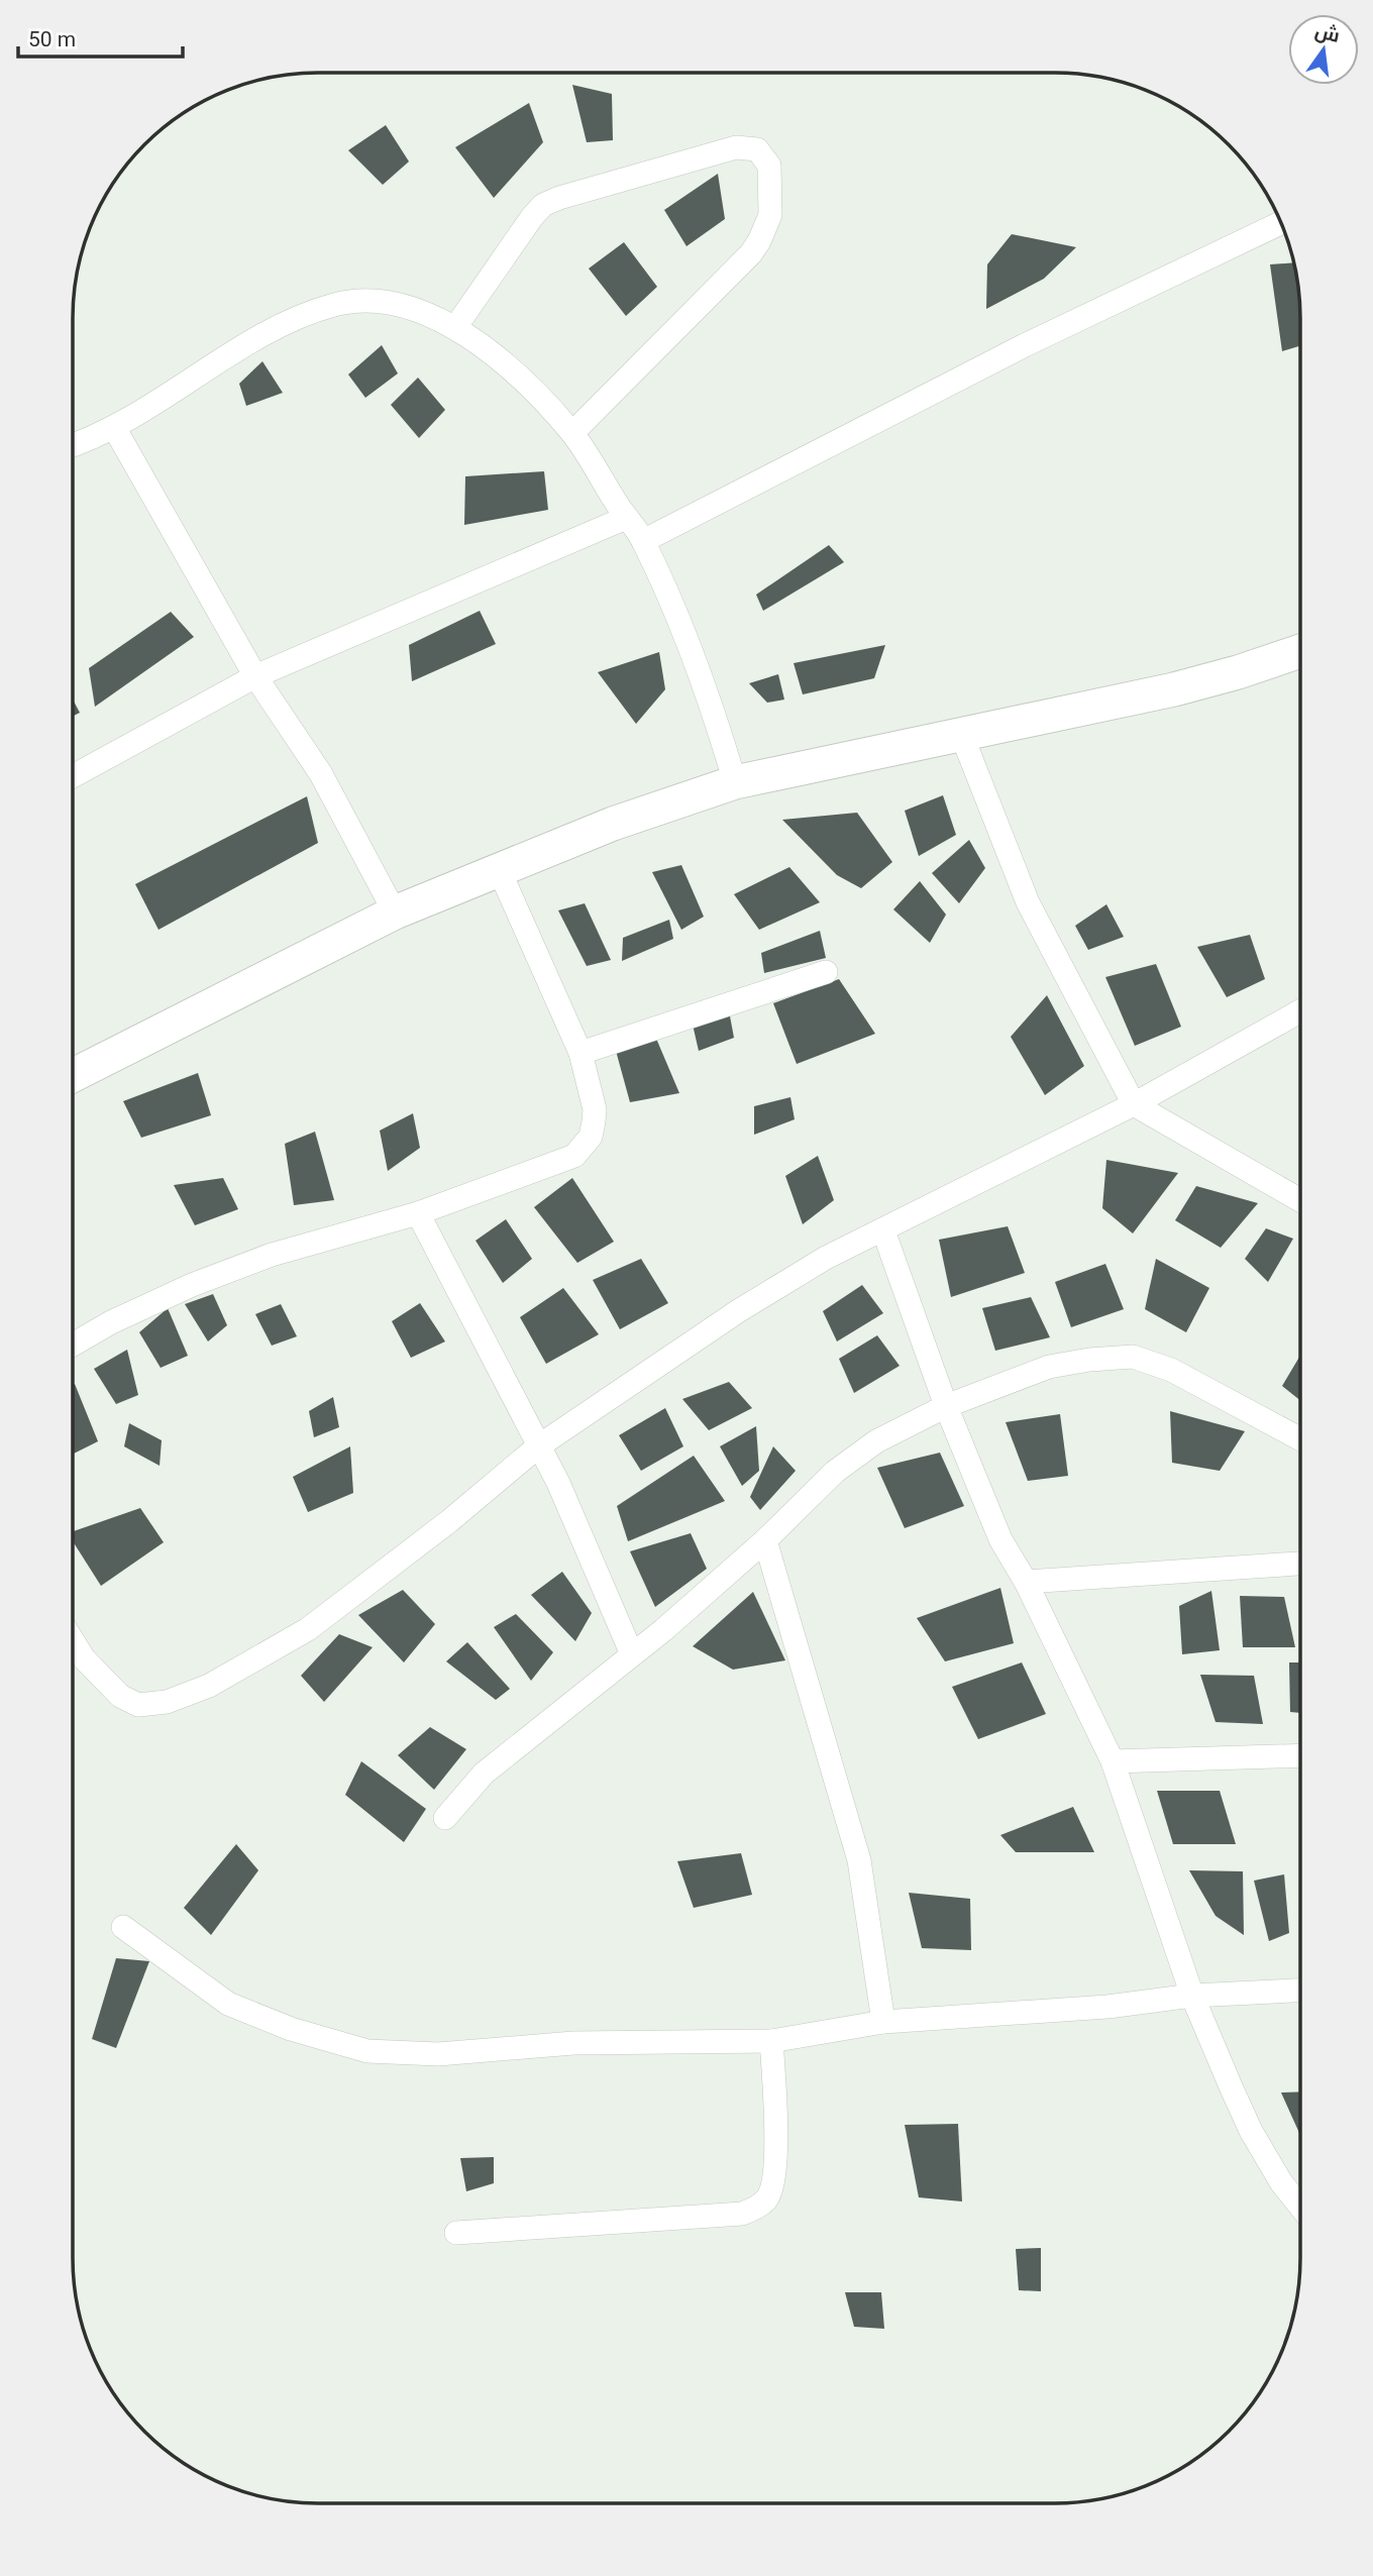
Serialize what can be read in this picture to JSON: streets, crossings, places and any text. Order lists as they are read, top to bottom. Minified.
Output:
{"scale_bar":"50 m","north":"top"}
